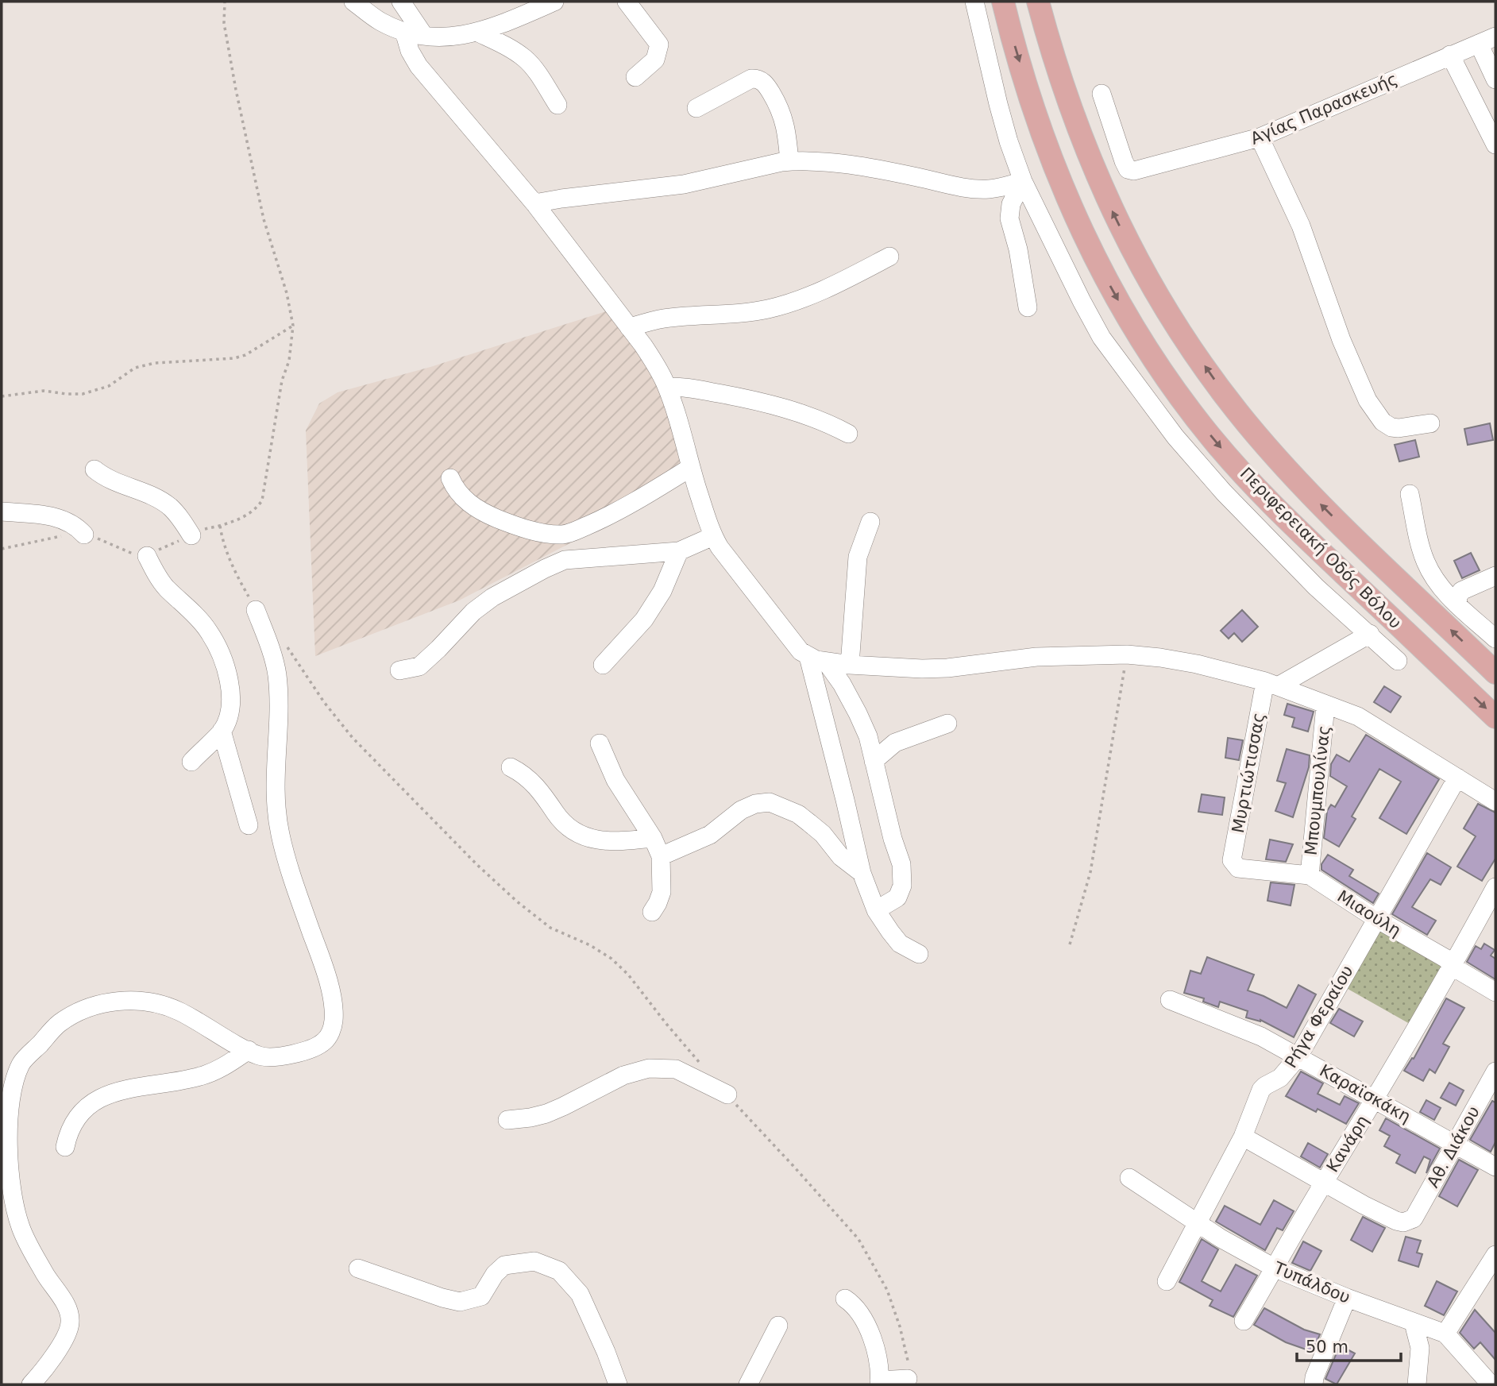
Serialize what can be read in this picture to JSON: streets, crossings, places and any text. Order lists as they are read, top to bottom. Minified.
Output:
{"streets":{"main road":["Περιφερειακή Οδός Βόλου"],"street":["Αγίας Παρασκευής","Μυρτιώτισσας","Μπουμπουλίνας","Μιαούλη","Ρήγα Φεραίου","Καραϊσκάκη","Κανάρη","Αθ. Διάκου","Τυπάλδου"]},"crossings":[["Μυρτιώτισσας","Μιαούλη"],["Μπουμπουλίνας","Μιαούλη"],["Μιαούλη","Ρήγα Φεραίου"],["Μιαούλη","Κανάρη"],["Ρήγα Φεραίου","Καραϊσκάκη"],["Ρήγα Φεραίου","Τυπάλδου"],["Καραϊσκάκη","Κανάρη"],["Καραϊσκάκη","Αθ. Διάκου"],["Κανάρη","Αθ. Διάκου"],["Κανάρη","Τυπάλδου"]],"scale_bar":"50 m"}
